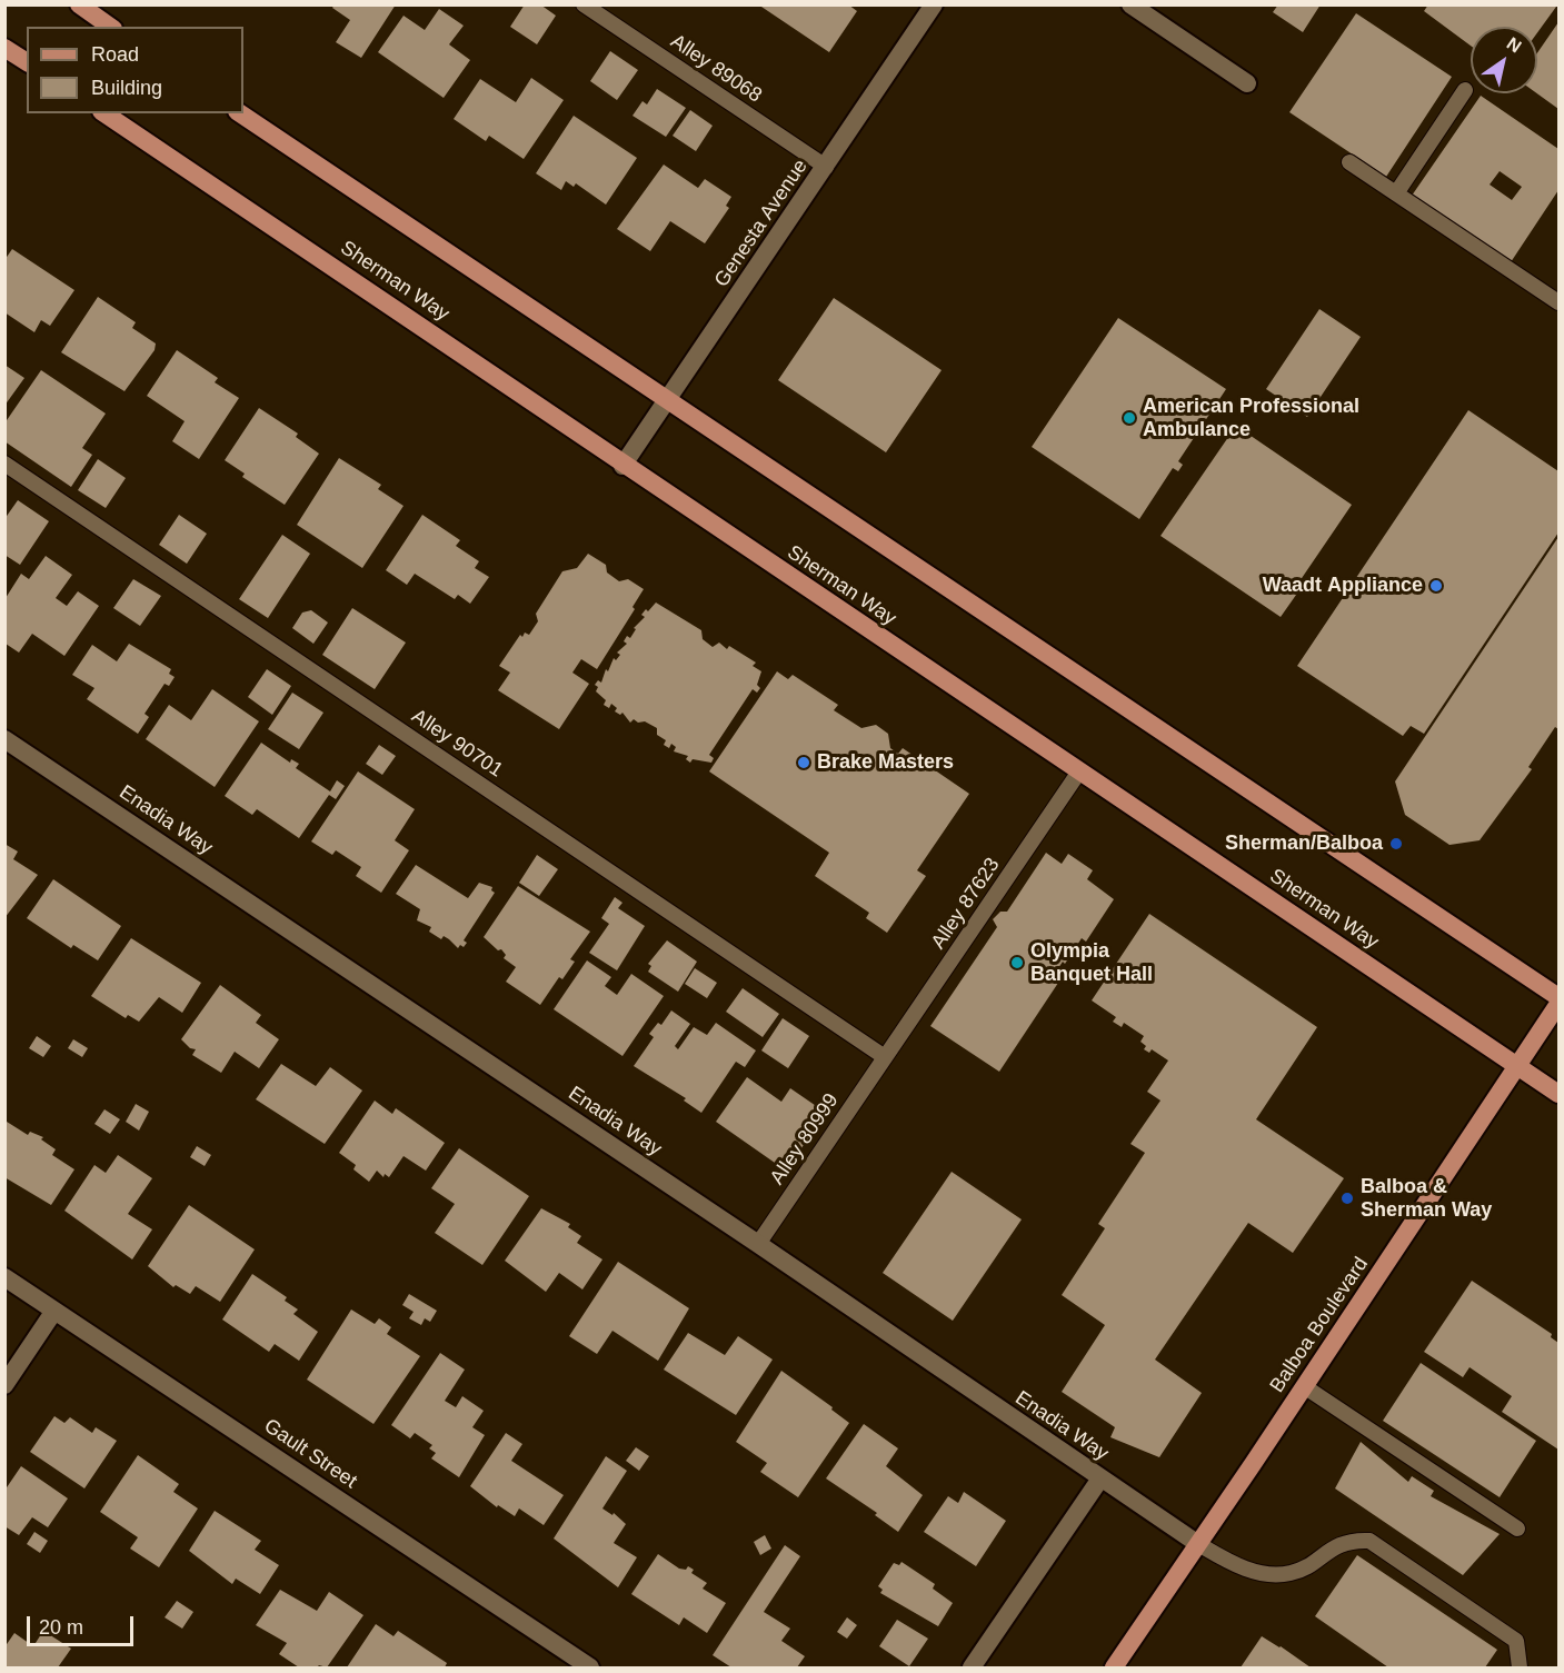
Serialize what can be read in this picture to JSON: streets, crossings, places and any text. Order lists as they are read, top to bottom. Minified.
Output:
{"streets":{"main road":["Sherman Way","Balboa Boulevard"],"street":["Genesta Avenue","Enadia Way","Gault Street"],"lane":["Alley 89068","Alley 90701","Alley 87623","Alley 80999"]},"crossings":[["Alley 89068","Genesta Avenue"],["Genesta Avenue","Sherman Way"],["Sherman Way","Alley 87623"],["Sherman Way","Balboa Boulevard"],["Alley 90701","Alley 87623"],["Alley 90701","Alley 80999"],["Enadia Way","Alley 80999"],["Enadia Way","Balboa Boulevard"],["Alley 87623","Alley 80999"]],"places":["American Professional Ambulance","Waadt Appliance","Brake Masters","Sherman/Balboa","Olympia Banquet Hall","Balboa & Sherman Way"],"legend":["Road","Building"],"scale_bar":"20 m","north":"top right"}
